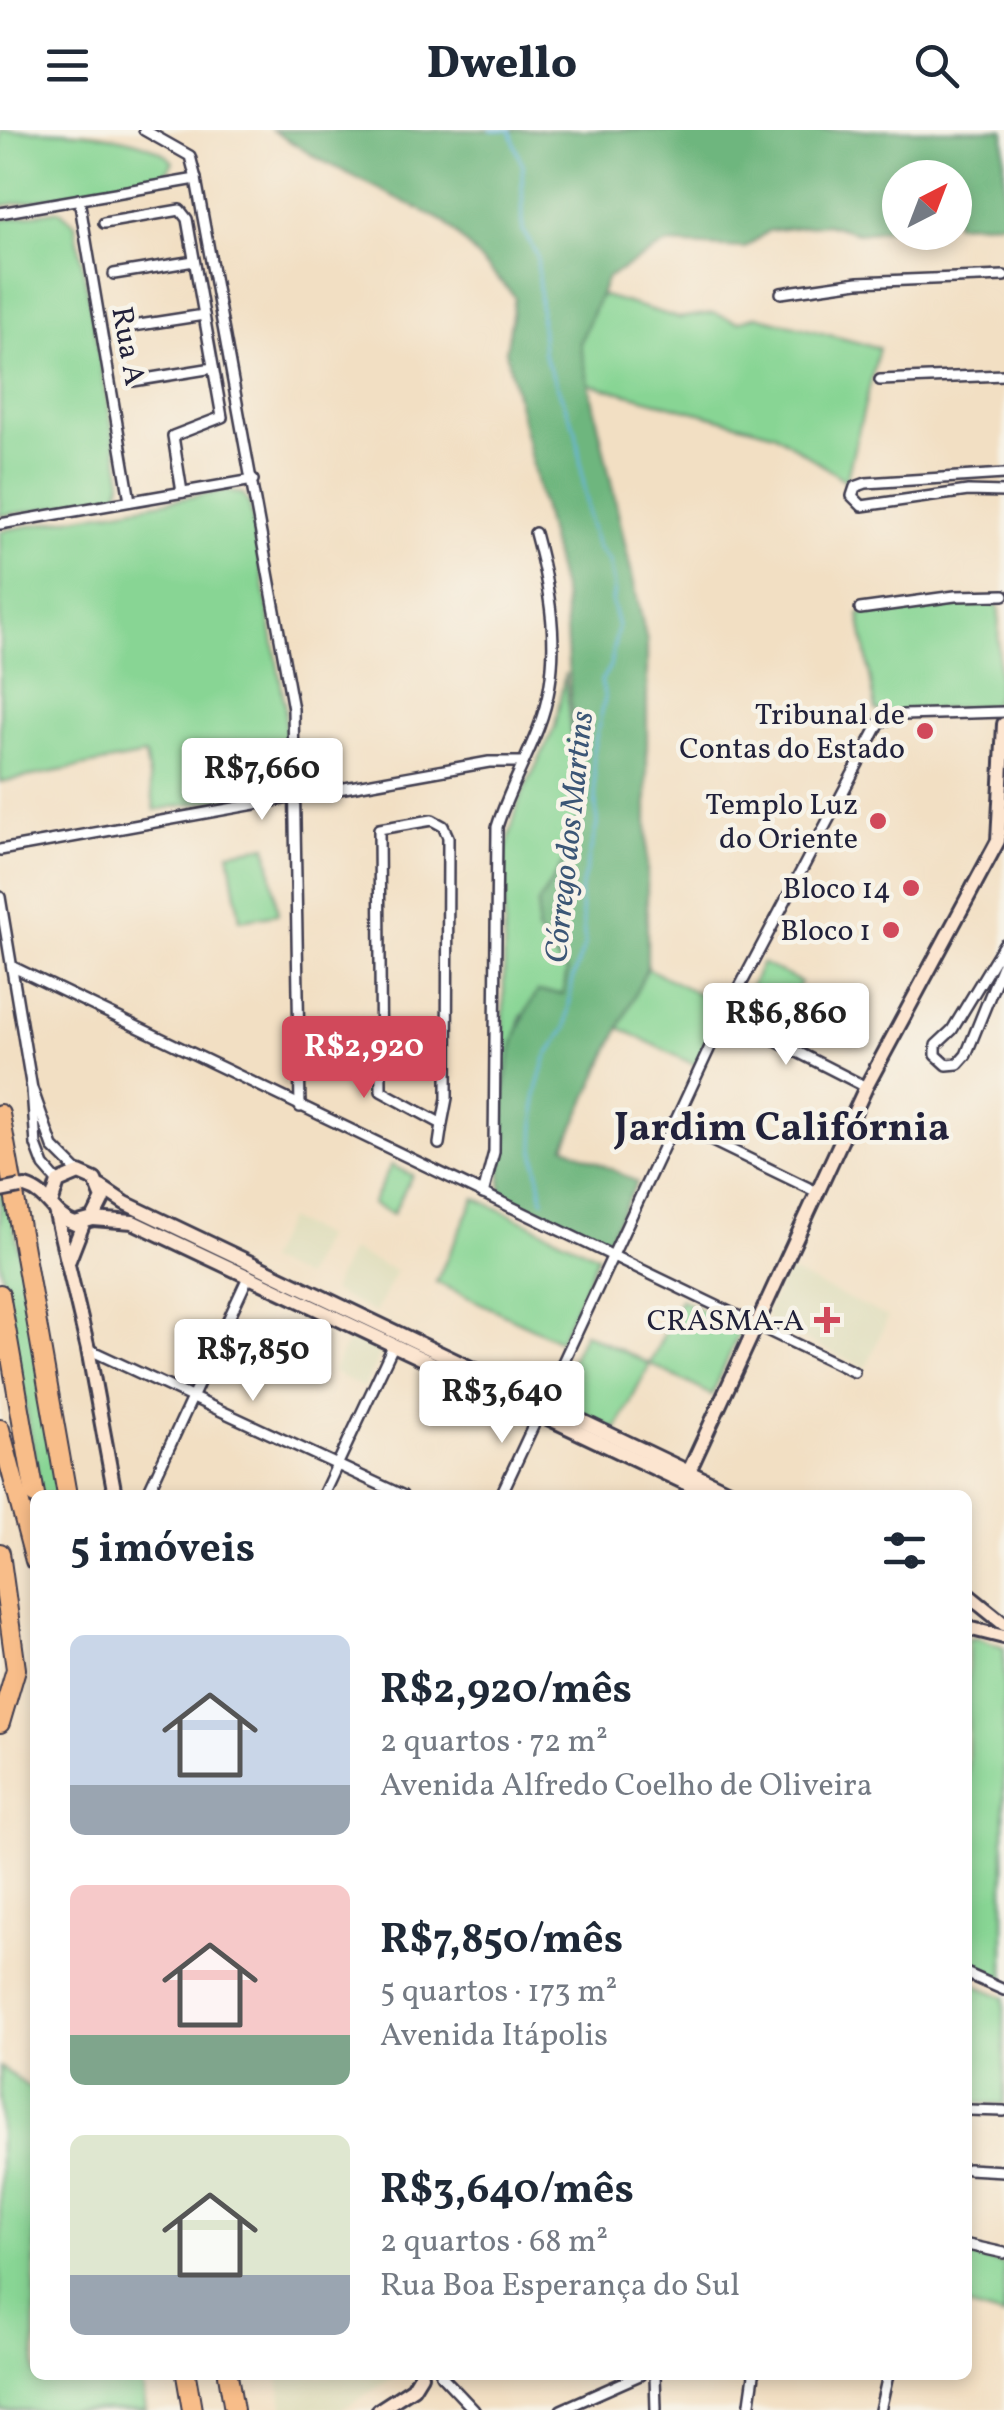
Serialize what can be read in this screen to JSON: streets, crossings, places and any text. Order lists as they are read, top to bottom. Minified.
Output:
{"streets":{"street":["Rua A"]},"districts":["Jardim Califórnia"],"water":["Córrego dos Martins"],"places":{"other":["Tribunal de Contas do Estado","Templo Luz do Oriente","Bloco 14","Bloco 1"],"health":["CRASMA-A"]},"north":"top right","page":{"header":"Dwello","price":["R$7,660","R$6,860","R$2,920","R$7,850","R$3,640"],"heading":"5 imóveis","list":[{"name":"R$2,920/mês","note":"2 quartos · 72 m² · Avenida Alfredo Coelho de Oliveira"},{"name":"R$7,850/mês","note":"5 quartos · 173 m² · Avenida Itápolis"},{"name":"R$3,640/mês","note":"2 quartos · 68 m² · Rua Boa Esperança do Sul"}]}}
